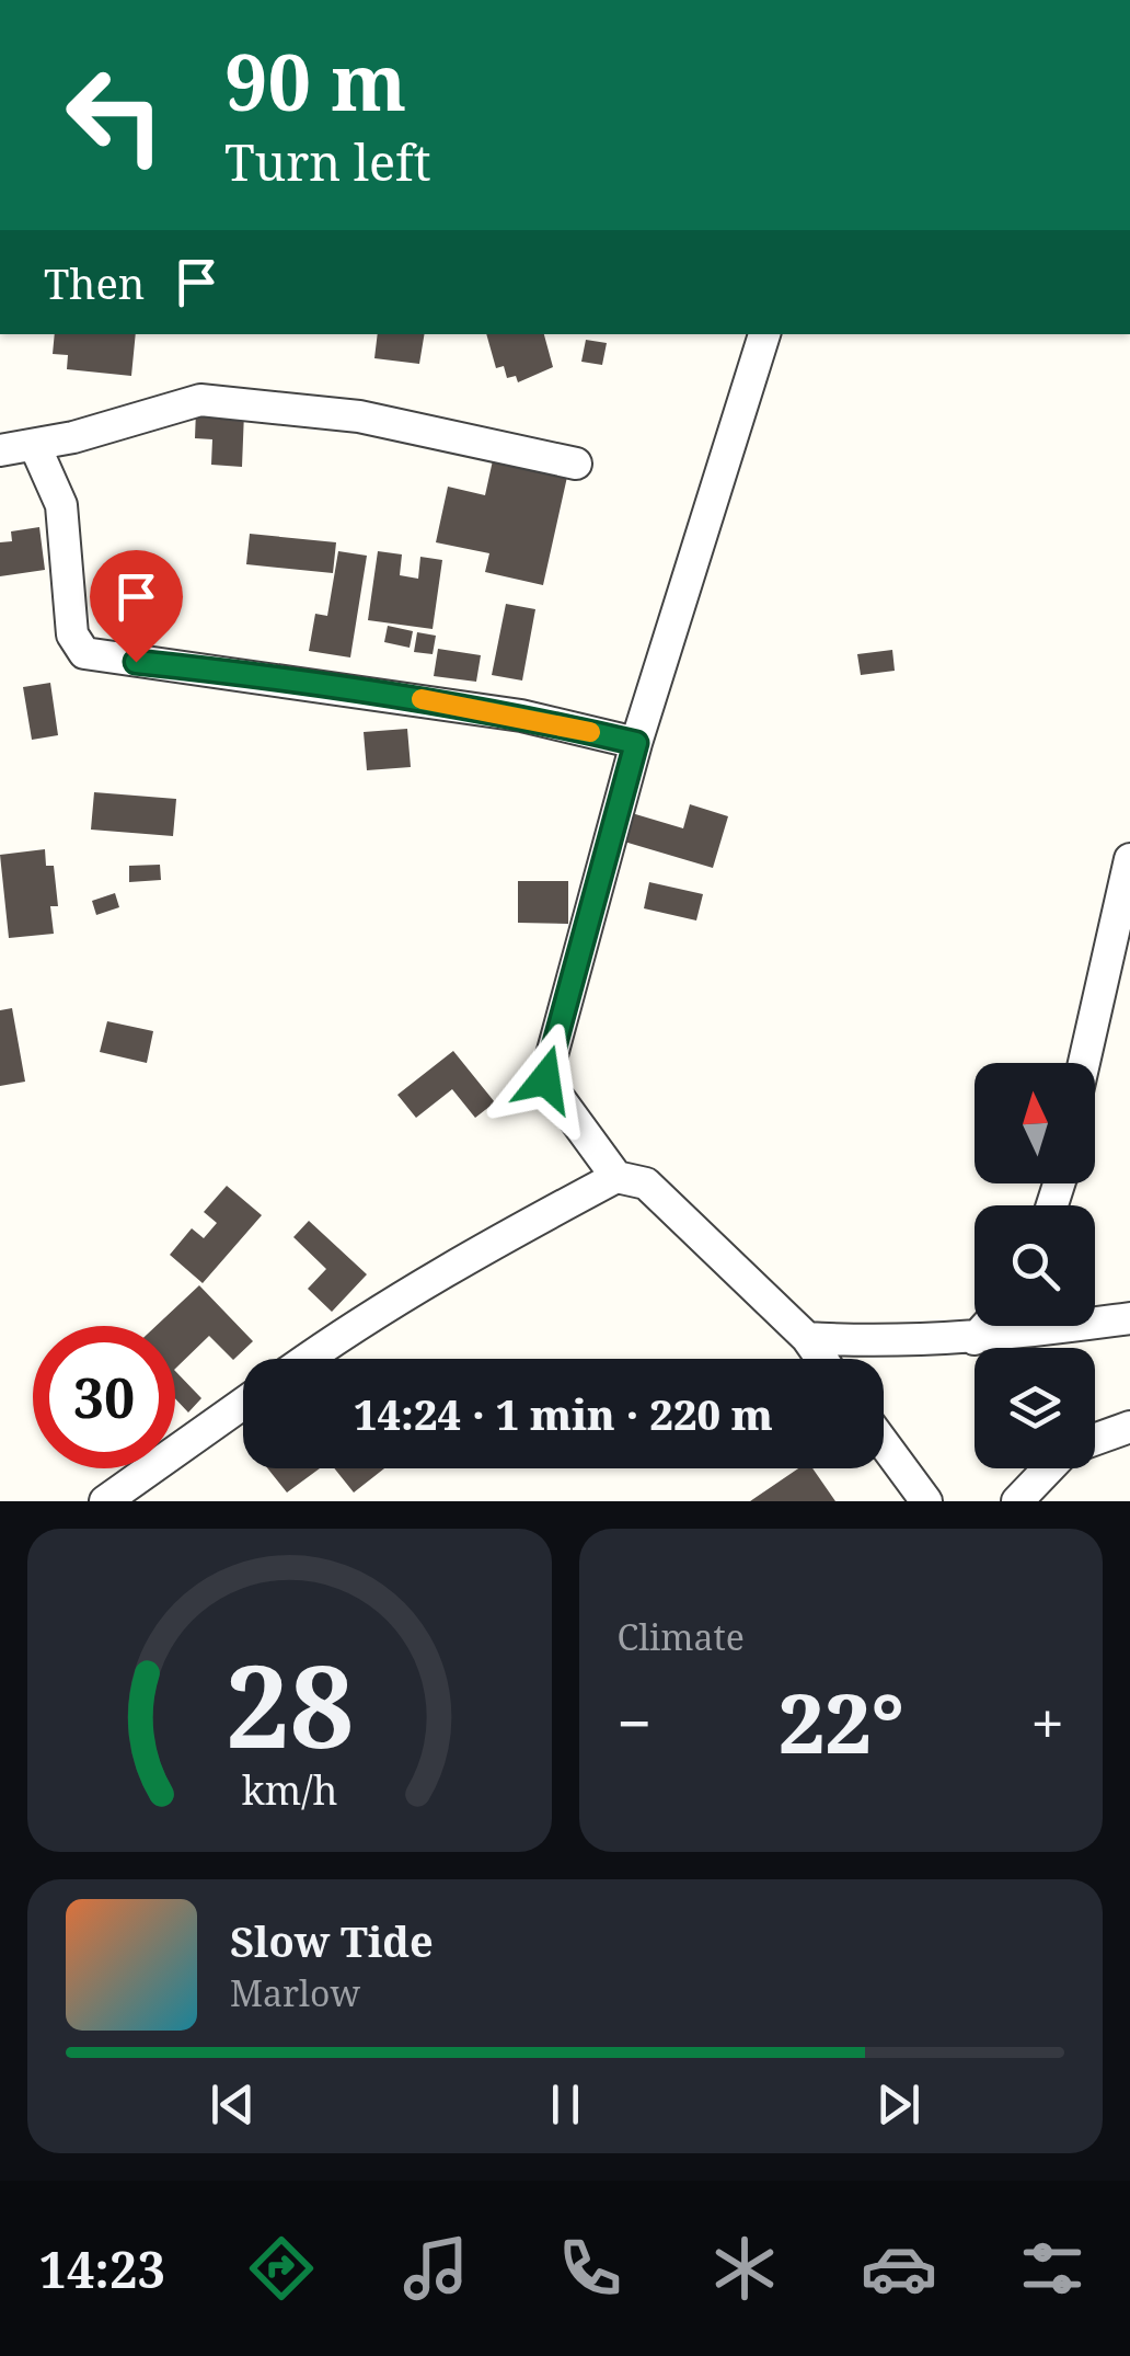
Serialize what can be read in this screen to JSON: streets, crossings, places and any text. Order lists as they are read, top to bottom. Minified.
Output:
{"north":"top","page":{"turn":["90 m","Turn left"],"then":"Then","limit":"30","trip":"14:24 · 1 min · 220 m","tile":"Climate","heat":["−","22°","+"],"song":["Slow Tide","Marlow"],"tabs":"14:23","gauge":["28","km/h"]}}
